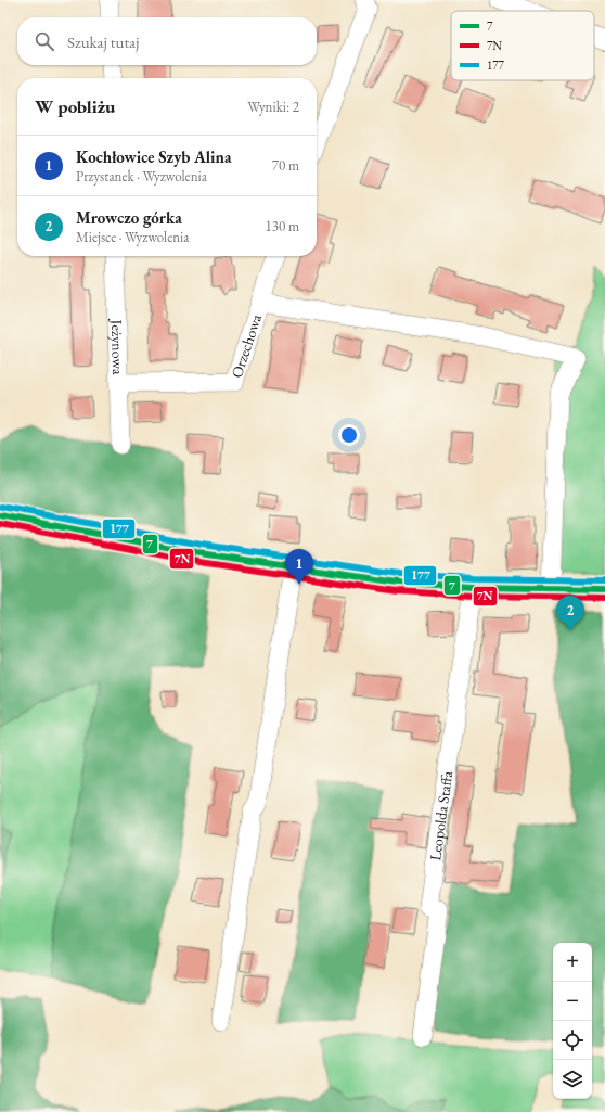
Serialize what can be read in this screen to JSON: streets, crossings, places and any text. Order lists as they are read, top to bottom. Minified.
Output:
{"streets":{"street":["Orzechowa","Jeżynowa","Leopolda Staffa"]},"crossings":[["Orzechowa","Jeżynowa"]],"lines":["transit line 177","transit line 7","transit line 7N"],"legend":["7","7N","177"],"page":{"search":"Szukaj tutaj","heading":["W pobliżu","Wyniki: 2"],"list":[{"mark":"1","name":"Kochłowice Szyb Alina","note":"Przystanek · Wyzwolenia","value":"70 m"},{"mark":"2","name":"Mrowczo górka","note":"Miejsce · Wyzwolenia","value":"130 m"}],"pins":["1","2"],"map_buttons":["+","−"]}}
